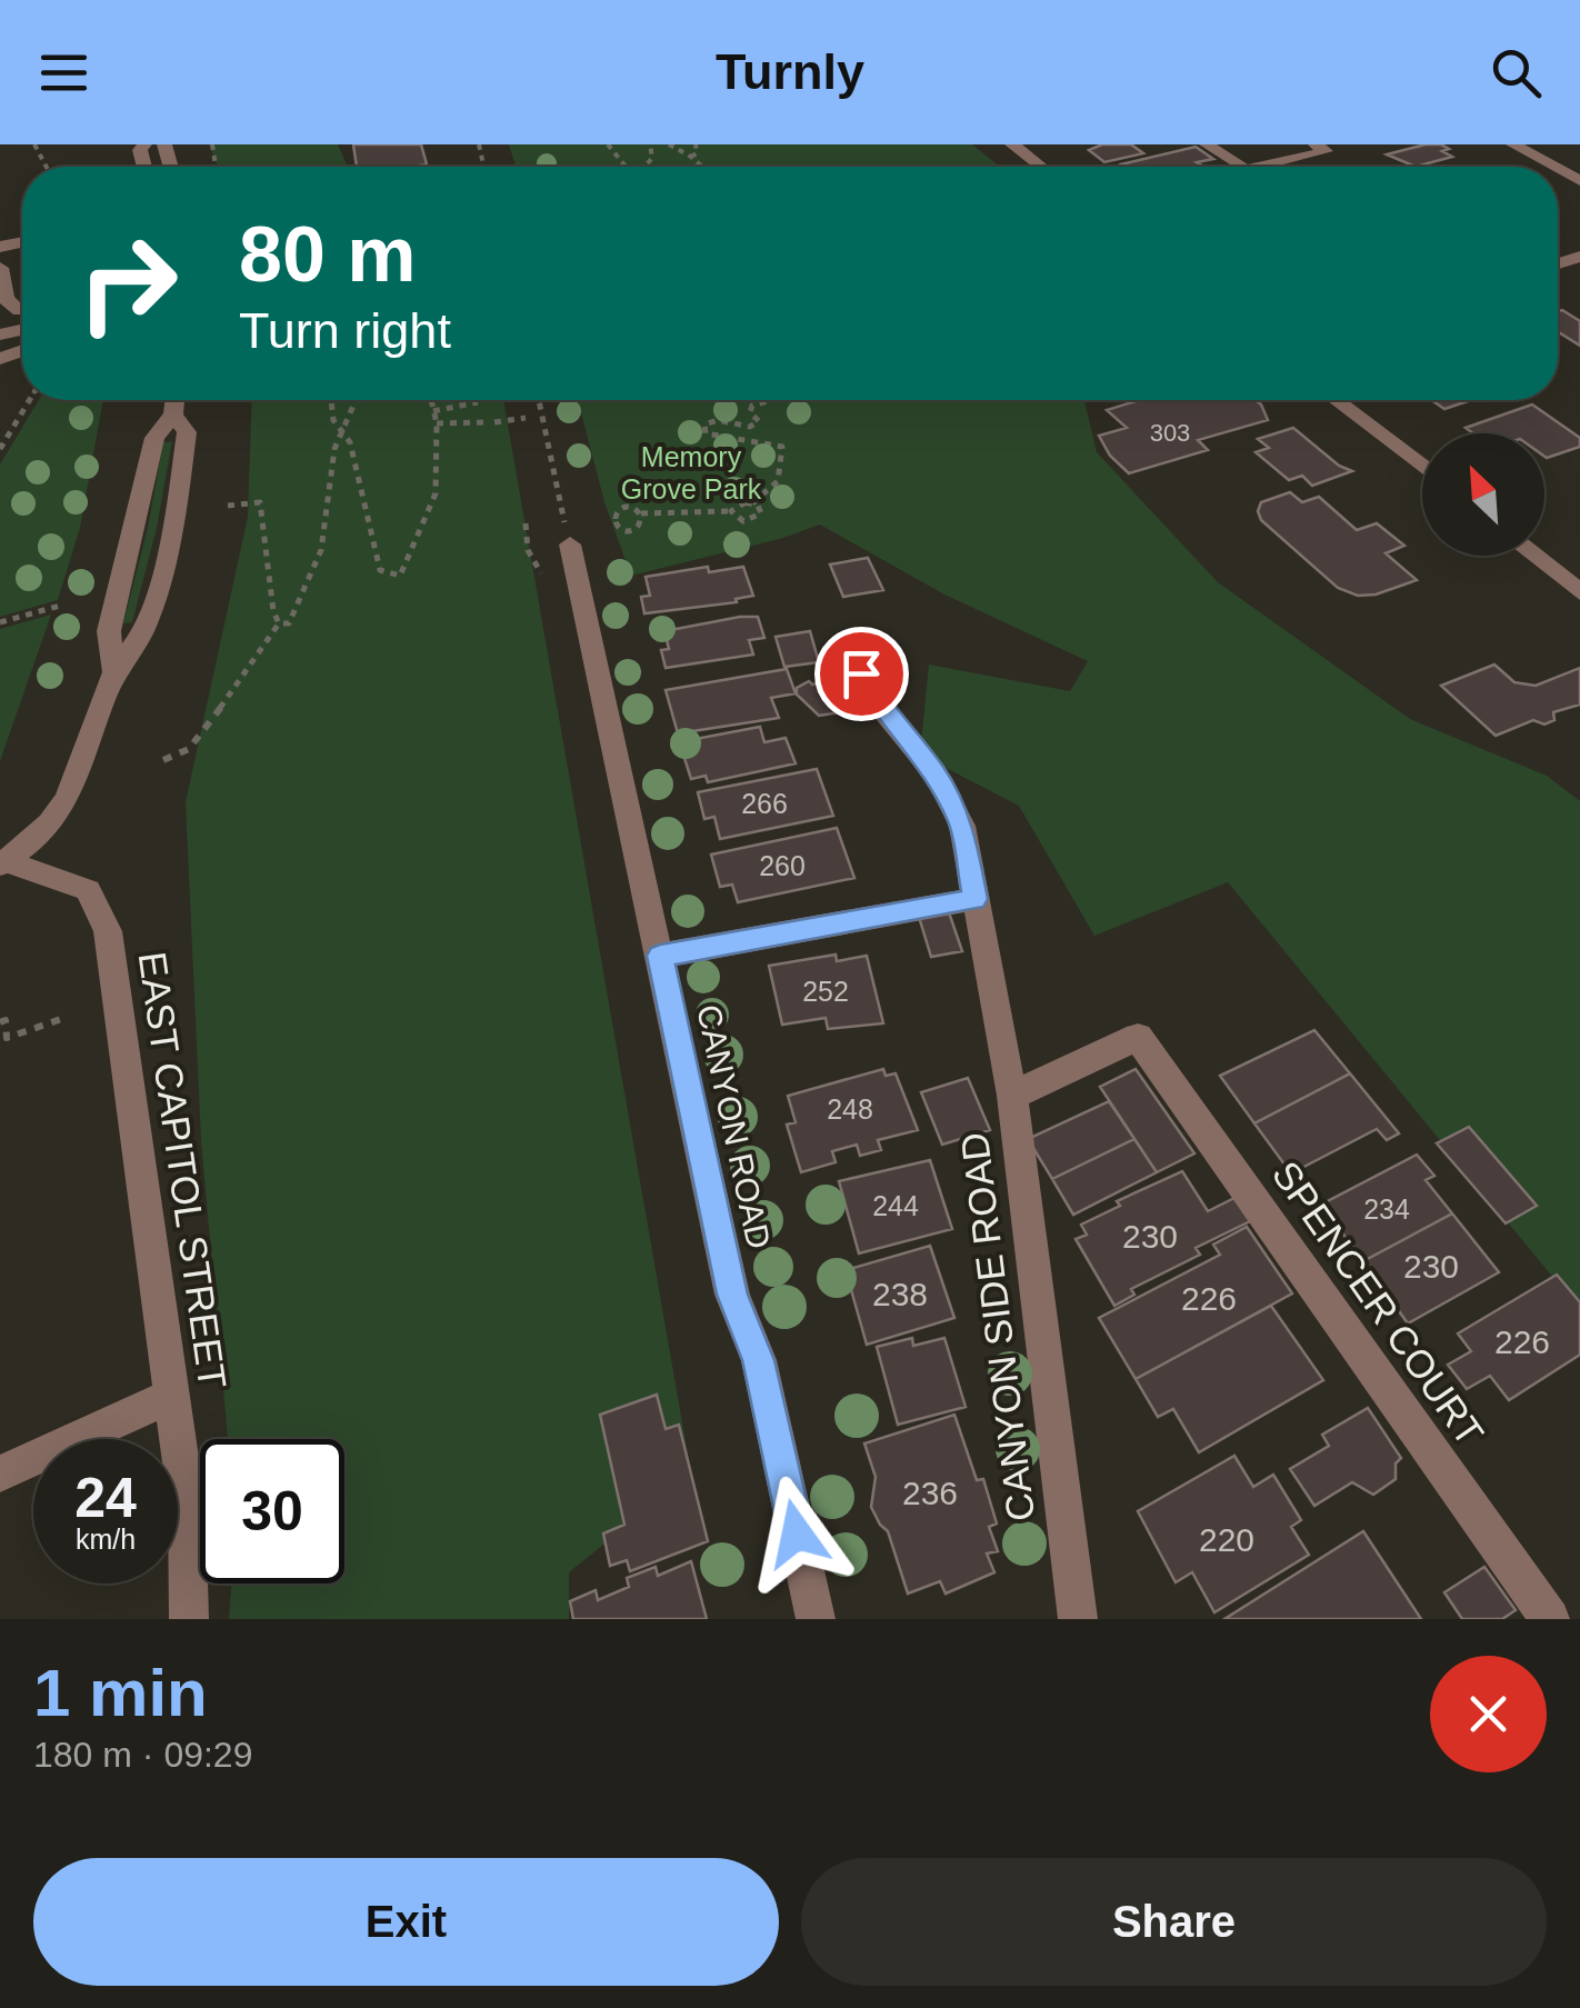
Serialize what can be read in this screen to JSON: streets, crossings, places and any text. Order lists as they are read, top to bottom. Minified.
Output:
{"streets":{"street":["CANYON ROAD","EAST CAPITOL STREET","SPENCER COURT","CANYON SIDE ROAD"]},"crossings":[["SPENCER COURT","CANYON SIDE ROAD"]],"parks":["Memory Grove Park"],"house_numbers":["303","266","260","252","248","244","234","230","230","238","226","226","236","220"],"north":"top left","page":{"header":"Turnly","turn":["80 m","Turn right"],"speed":"24 km/h","limit":"30","heading":["1 min","180 m · 09:29"],"buttons":["Exit","Share"]}}
